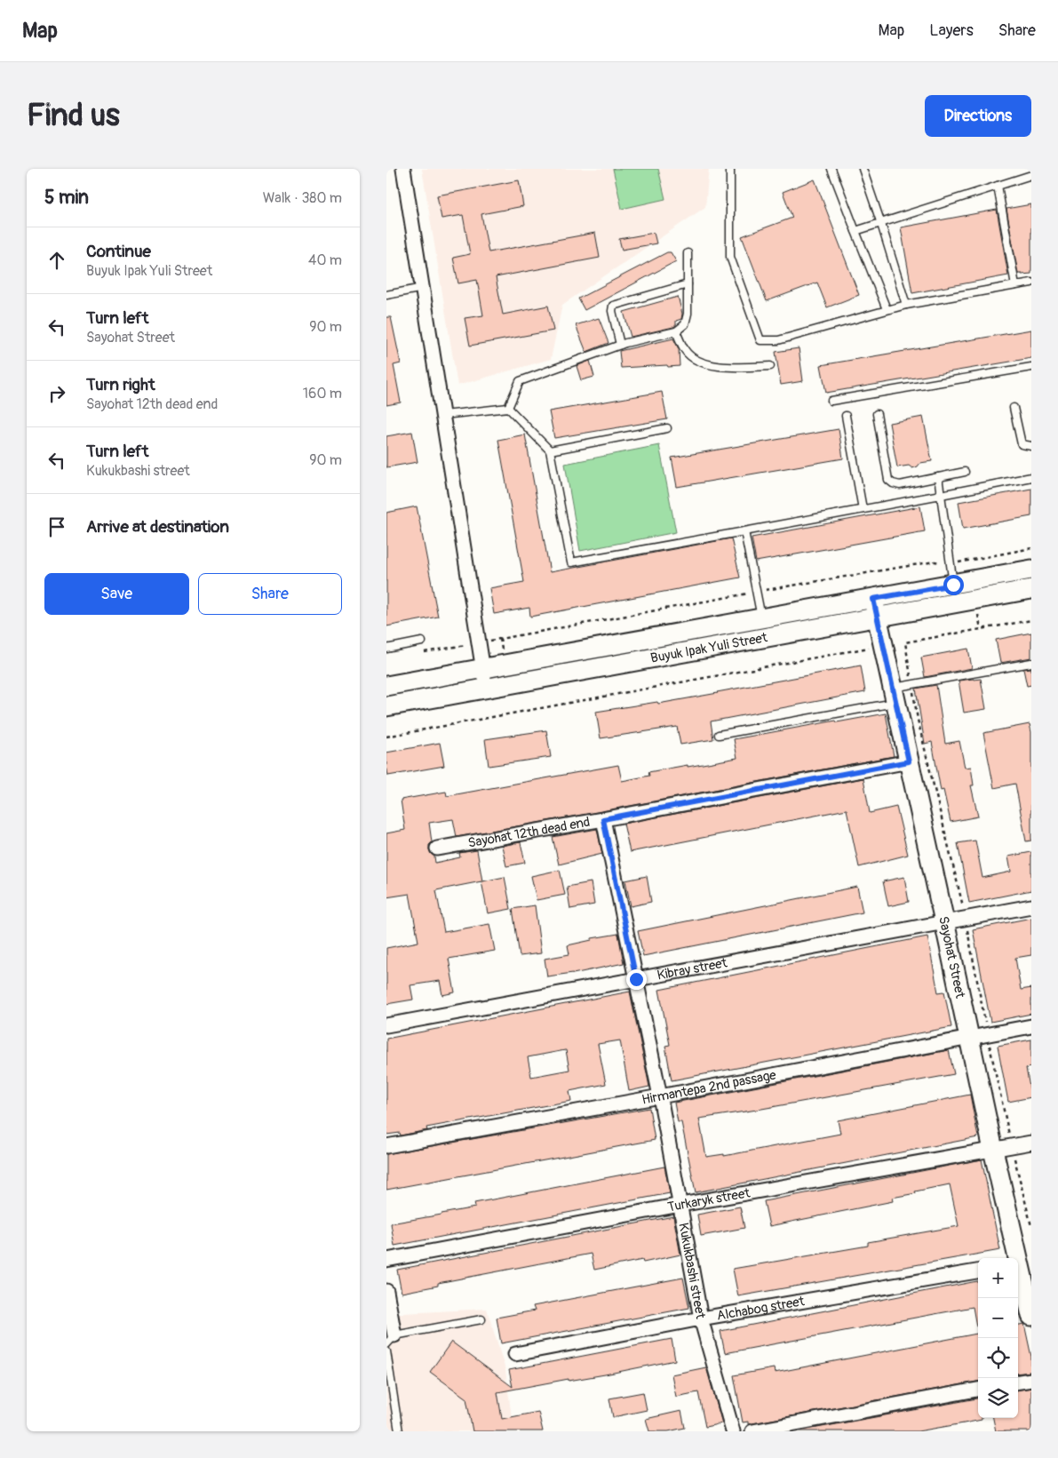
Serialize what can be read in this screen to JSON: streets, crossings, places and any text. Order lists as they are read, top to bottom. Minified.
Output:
{"streets":{"main road":["Buyuk Ipak Yuli Street","Sayohat Street"],"street":["Sayohat 12th dead end","Kibray street","Hirmantepa 2nd passage","Turkaryk street","Kukukbashi street","Alchabog street"]},"crossings":[["Buyuk Ipak Yuli Street","Sayohat Street"],["Sayohat 12th dead end","Sayohat Street"],["Sayohat 12th dead end","Kukukbashi street"],["Sayohat Street","Kibray street"],["Sayohat Street","Hirmantepa 2nd passage"],["Sayohat Street","Turkaryk street"],["Kibray street","Kukukbashi street"],["Hirmantepa 2nd passage","Kukukbashi street"],["Turkaryk street","Kukukbashi street"],["Kukukbashi street","Alchabog street"]],"page":{"header":"Map","nav":["Map","Layers","Share"],"buttons":["Directions",["Save","Share"]],"title":"Find us","heading":["5 min","Walk · 380 m"],"list":[["Continue","Buyuk Ipak Yuli Street","40 m"],["Turn left","Sayohat Street","90 m"],["Turn right","Sayohat 12th dead end","160 m"],["Turn left","Kukukbashi street","90 m"],"Arrive at destination"],"map_buttons":["+","−"]}}
